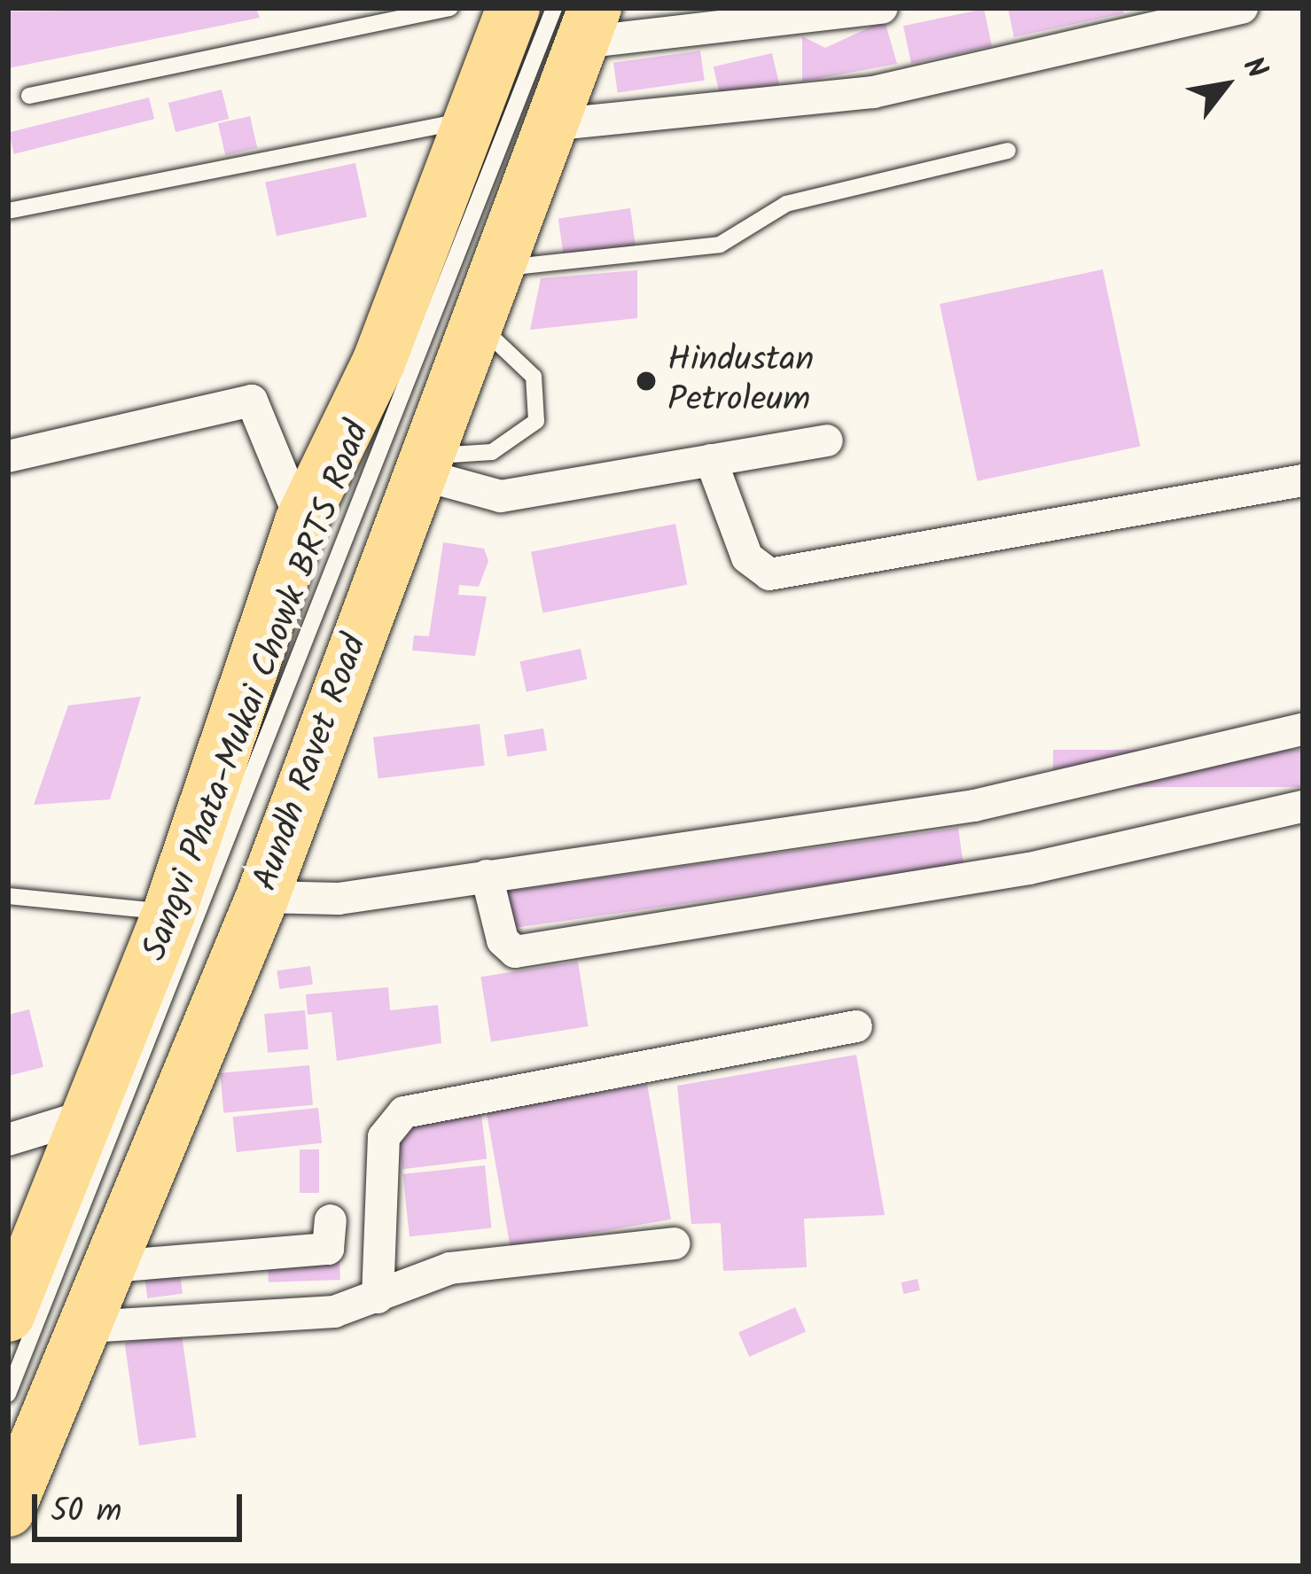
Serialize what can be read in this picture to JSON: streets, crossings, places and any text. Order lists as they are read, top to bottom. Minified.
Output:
{"streets":{"main road":["Aundh Ravet Road"],"lane":["Sangvi Phata-Mukai Chowk BRTS Road"]},"crossings":[["Sangvi Phata-Mukai Chowk BRTS Road","Aundh Ravet Road"]],"places":["Hindustan Petroleum"],"scale_bar":"50 m","north":"top right"}
